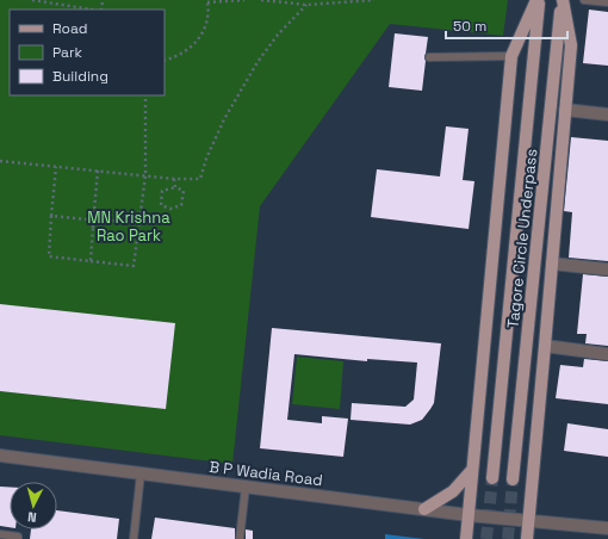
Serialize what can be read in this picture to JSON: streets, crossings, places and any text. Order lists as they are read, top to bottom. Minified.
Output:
{"streets":{"main road":["Tagore Circle Underpass"],"street":["B P Wadia Road"]},"parks":["MN Krishna Rao Park"],"legend":["Road","Park","Building"],"scale_bar":"50 m","north":"bottom"}
